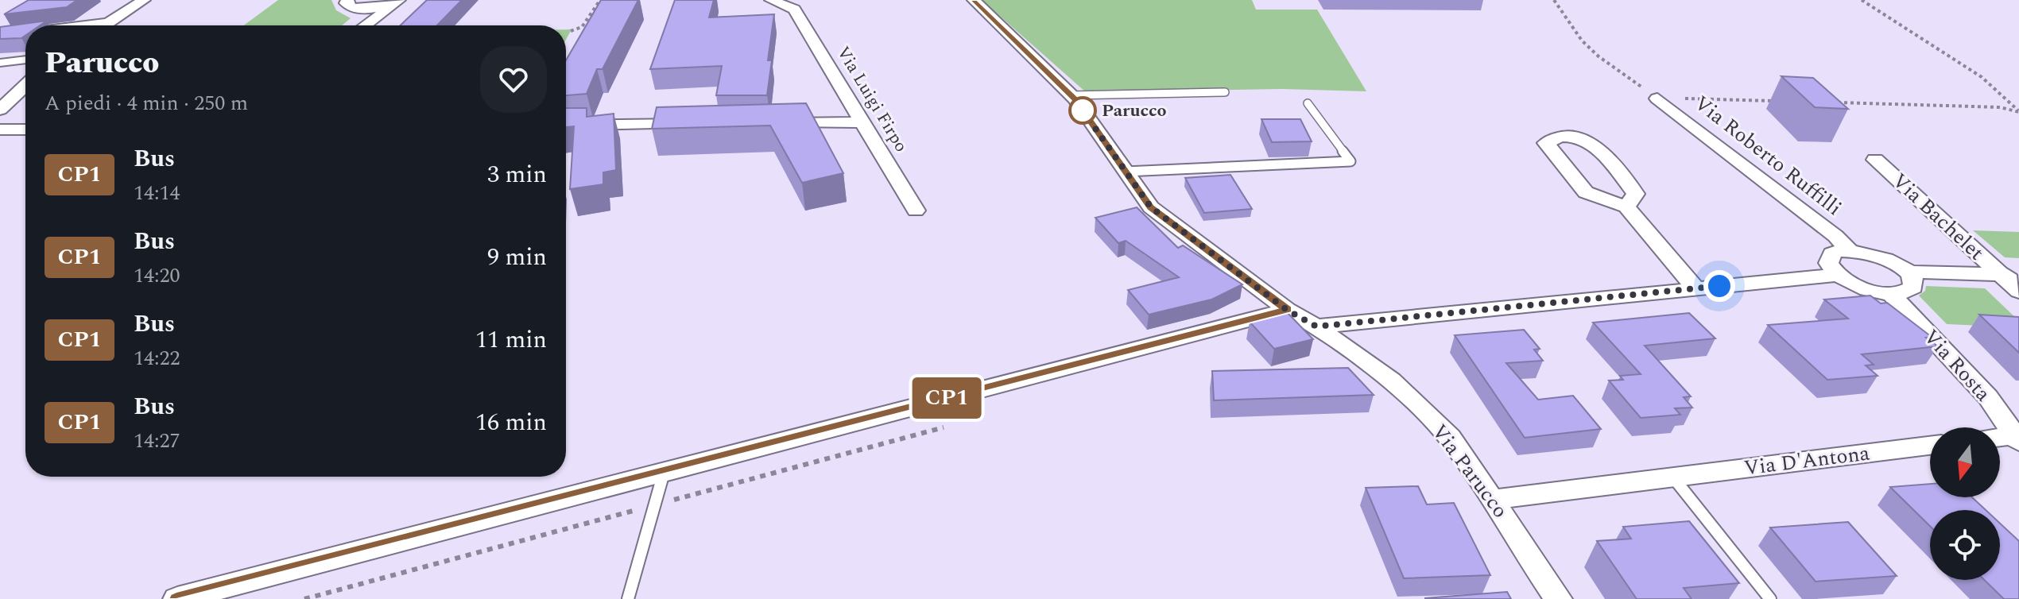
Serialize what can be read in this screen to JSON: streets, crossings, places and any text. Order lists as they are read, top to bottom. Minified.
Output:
{"streets":{"street":["Via Luigi Firpo","Via Roberto Ruffilli","Via Bachelet","Via Rosta","Via D'Antona","Via Parucco"]},"crossings":[["Via D'Antona","Via Parucco"]],"places":["Parucco"],"lines":["bus line CP1"],"north":"bottom","page":{"on_map":"CP1","heading":["Parucco","A piedi · 4 min · 250 m"],"list":[{"mark":"CP1","name":"Bus","note":"14:14","value":"3 min"},{"mark":"CP1","name":"Bus","note":"14:20","value":"9 min"},{"mark":"CP1","name":"Bus","note":"14:22","value":"11 min"},{"mark":"CP1","name":"Bus","note":"14:27","value":"16 min"}]}}
